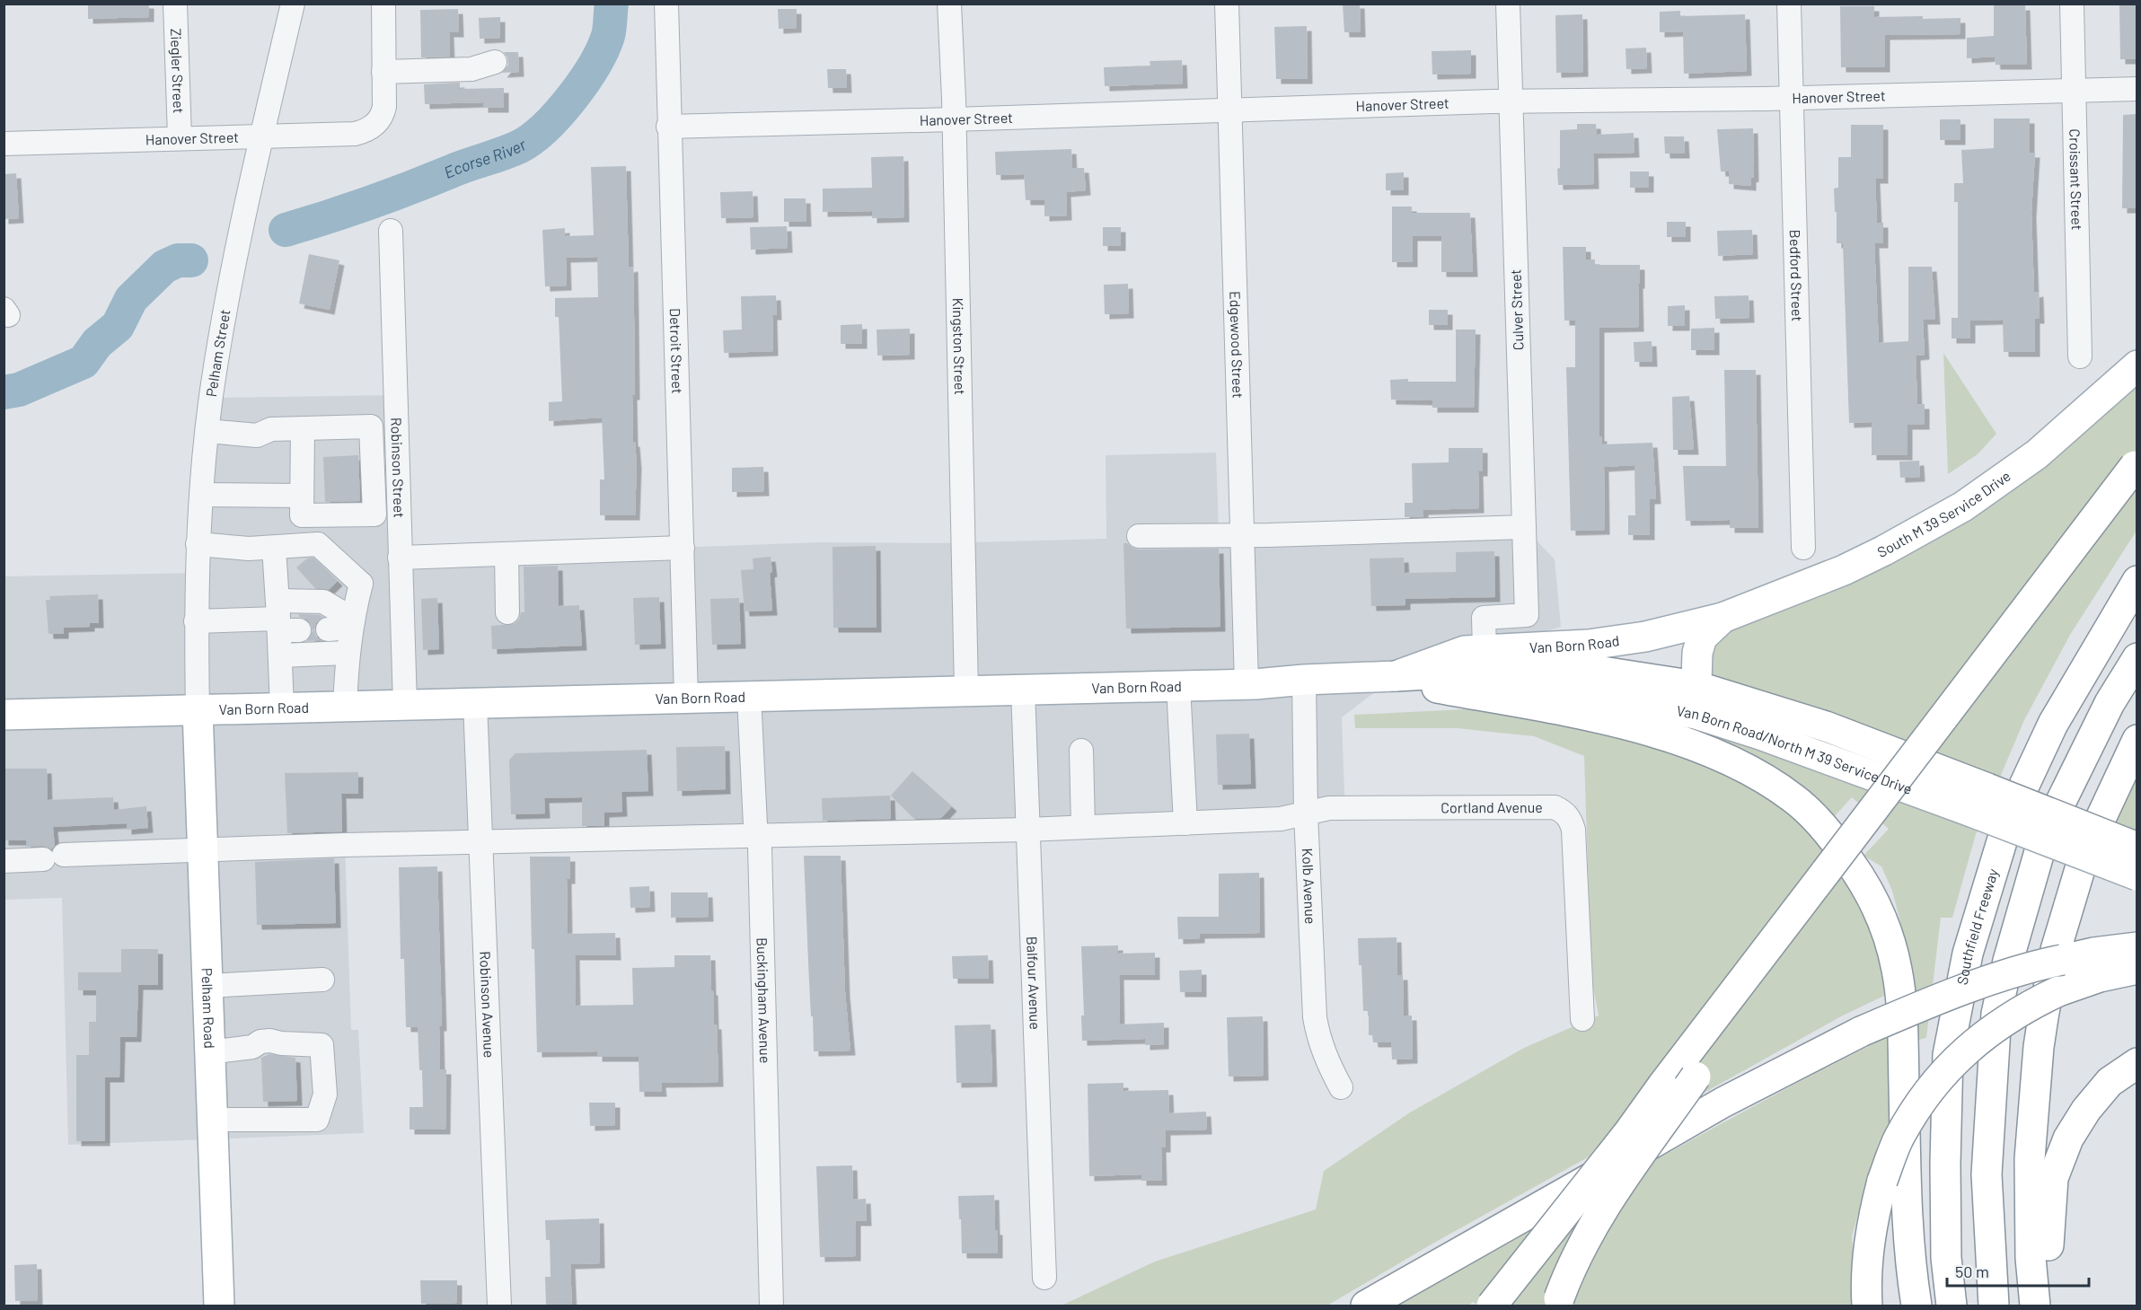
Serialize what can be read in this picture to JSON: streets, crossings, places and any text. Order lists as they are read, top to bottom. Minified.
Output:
{"streets":{"main road":["South M 39 Service Drive","Van Born Road","Van Born Road/North M 39 Service Drive","Southfield Freeway","Pelham Road"],"street":["Ziegler Street","Hanover Street","Croissant Street","Bedford Street","Culver Street","Edgewood Street","Kingston Street","Detroit Street","Pelham Street","Robinson Street","Cortland Avenue","Kolb Avenue","Balfour Avenue","Buckingham Avenue","Robinson Avenue"]},"crossings":[["Ziegler Street","Hanover Street"],["Hanover Street","Croissant Street"],["Hanover Street","Bedford Street"],["Hanover Street","Culver Street"],["Hanover Street","Edgewood Street"],["Hanover Street","Kingston Street"],["Hanover Street","Detroit Street"],["Hanover Street","Pelham Street"],["Culver Street","Van Born Road"],["Edgewood Street","Van Born Road"],["Kingston Street","Van Born Road"],["Detroit Street","Van Born Road"],["Pelham Street","Van Born Road"],["Pelham Street","Pelham Road"],["Robinson Street","Van Born Road"],["South M 39 Service Drive","Van Born Road"],["Van Born Road","Van Born Road/North M 39 Service Drive"],["Van Born Road","Kolb Avenue"],["Van Born Road","Balfour Avenue"],["Van Born Road","Buckingham Avenue"],["Van Born Road","Robinson Avenue"],["Van Born Road","Pelham Road"],["Cortland Avenue","Kolb Avenue"],["Cortland Avenue","Balfour Avenue"],["Cortland Avenue","Buckingham Avenue"],["Cortland Avenue","Robinson Avenue"],["Cortland Avenue","Pelham Road"]],"water":["Ecorse River"],"scale_bar":"50 m"}
